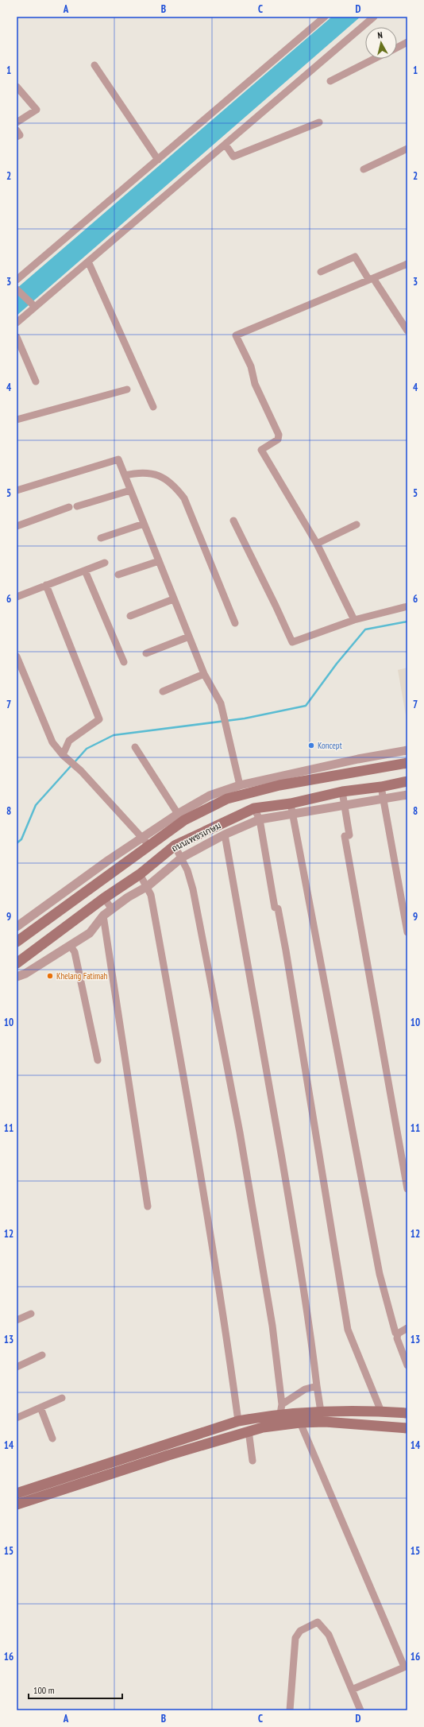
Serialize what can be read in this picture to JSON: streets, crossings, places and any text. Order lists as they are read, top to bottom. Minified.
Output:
{"streets":{"main road":["ถนนเพชรเกษม"]},"places":["Koncept","Khelang Fatimah"],"scale_bar":"100 m","north":"top","grid":{"columns":["A","B","C","D"],"rows":["1","2","3","4","5","6","7","8","9","10","11","12","13","14","15","16"]}}
